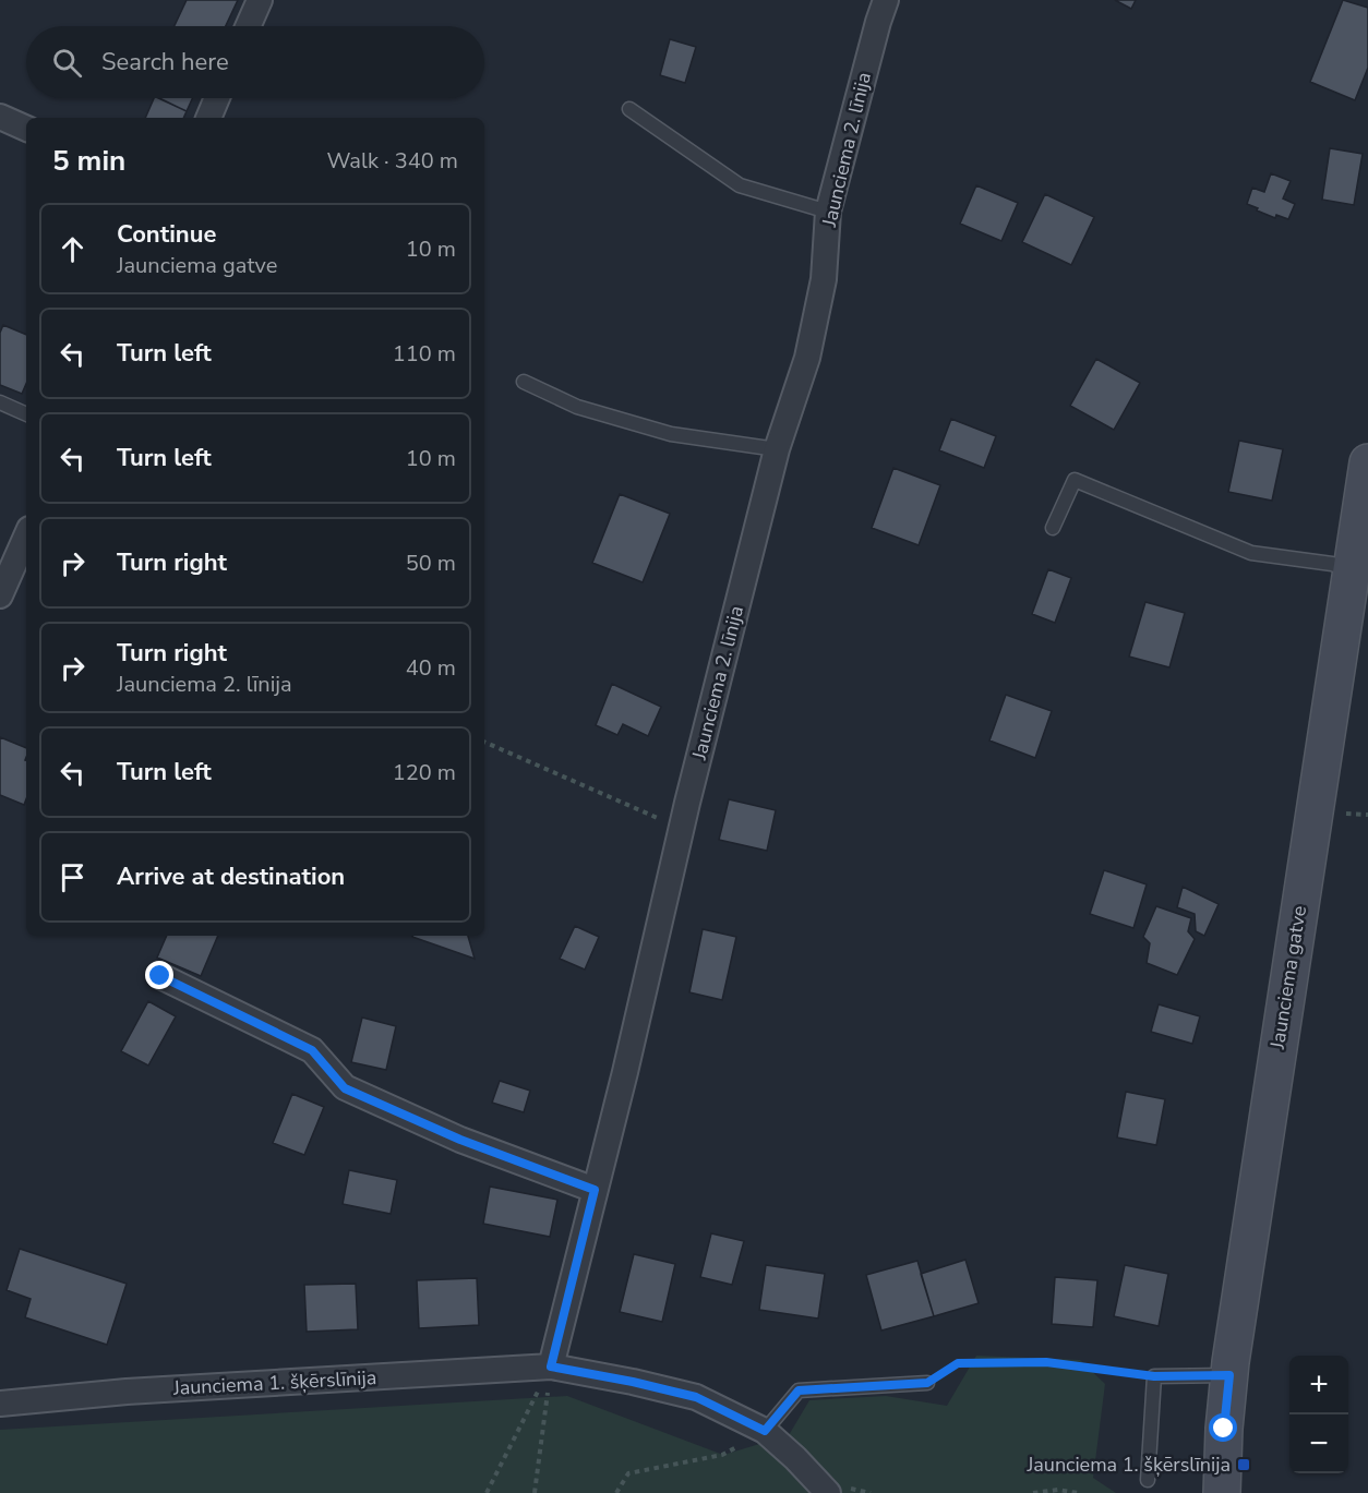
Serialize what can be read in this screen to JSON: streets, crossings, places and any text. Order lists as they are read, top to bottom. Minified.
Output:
{"streets":{"main road":["Jaunciema gatve"],"street":["Jaunciema 2. līnija","Jaunciema 1. šķērslīnija"]},"crossings":[["Jaunciema 2. līnija","Jaunciema 1. šķērslīnija"]],"places":{"transit":["Jaunciema 1. šķērslīnija"]},"page":{"search":"Search here","heading":["5 min","Walk · 340 m"],"list":[["Continue","Jaunciema gatve","10 m"],["Turn left","110 m"],["Turn left","10 m"],["Turn right","50 m"],["Turn right","Jaunciema 2. līnija","40 m"],["Turn left","120 m"],"Arrive at destination"],"map_buttons":["+","−"]}}
